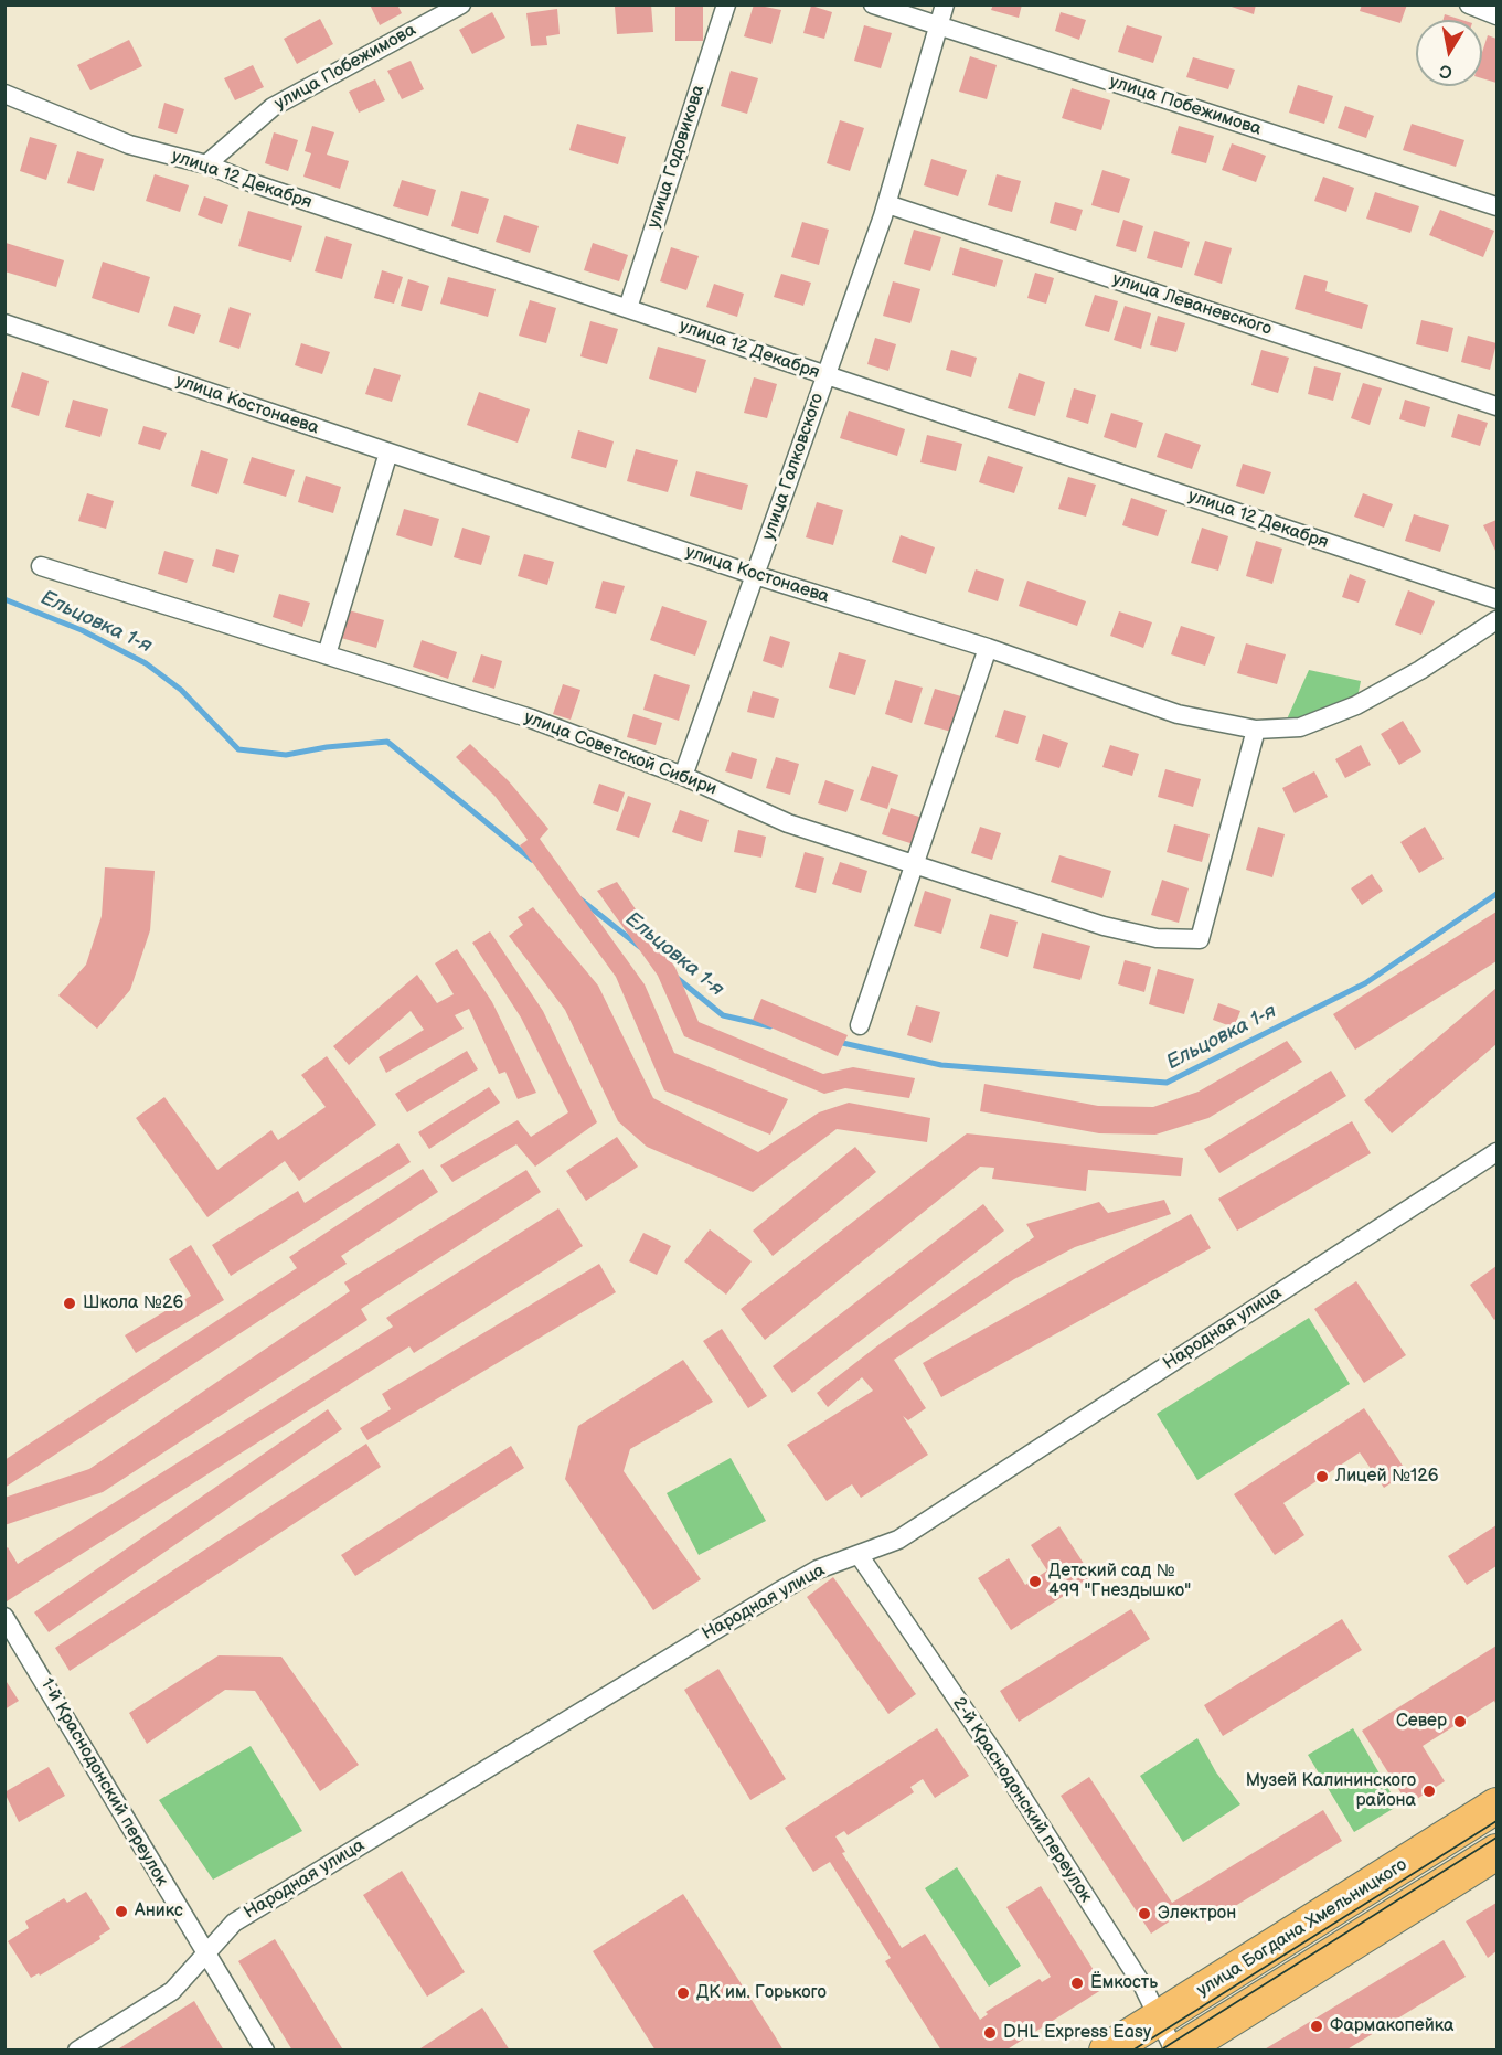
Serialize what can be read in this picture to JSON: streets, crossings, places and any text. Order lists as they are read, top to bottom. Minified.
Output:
{"streets":{"highway":["улица Богдана Хмельницкого"],"street":["улица Побежимова","улица Годовикова","улица 12 Декабря","улица Леваневского","улица Костонаева","улица Галковского","улица Советской Сибири","Народная улица","1-й Краснодонский переулок","2-й Краснодонский переулок"]},"crossings":[["улица Побежимова","улица 12 Декабря"],["улица Побежимова","улица Галковского"],["улица Годовикова","улица 12 Декабря"],["улица 12 Декабря","улица Галковского"],["улица Леваневского","улица Галковского"],["улица Костонаева","улица Галковского"],["улица Костонаева","улица Советской Сибири"],["улица Галковского","улица Советской Сибири"],["Народная улица","1-й Краснодонский переулок"],["Народная улица","2-й Краснодонский переулок"],["2-й Краснодонский переулок","улица Богдана Хмельницкого"]],"water":["Ельцовка 1-я"],"places":["Школа №26","Лицей №126","Детский сад № 499 \"Гнездышко\"","Север","Музей Калининского района","Аникс","Электрон","Ёмкость","ДК им. Горького","Фармакопейка","DHL Express Easy"],"north":"bottom"}
